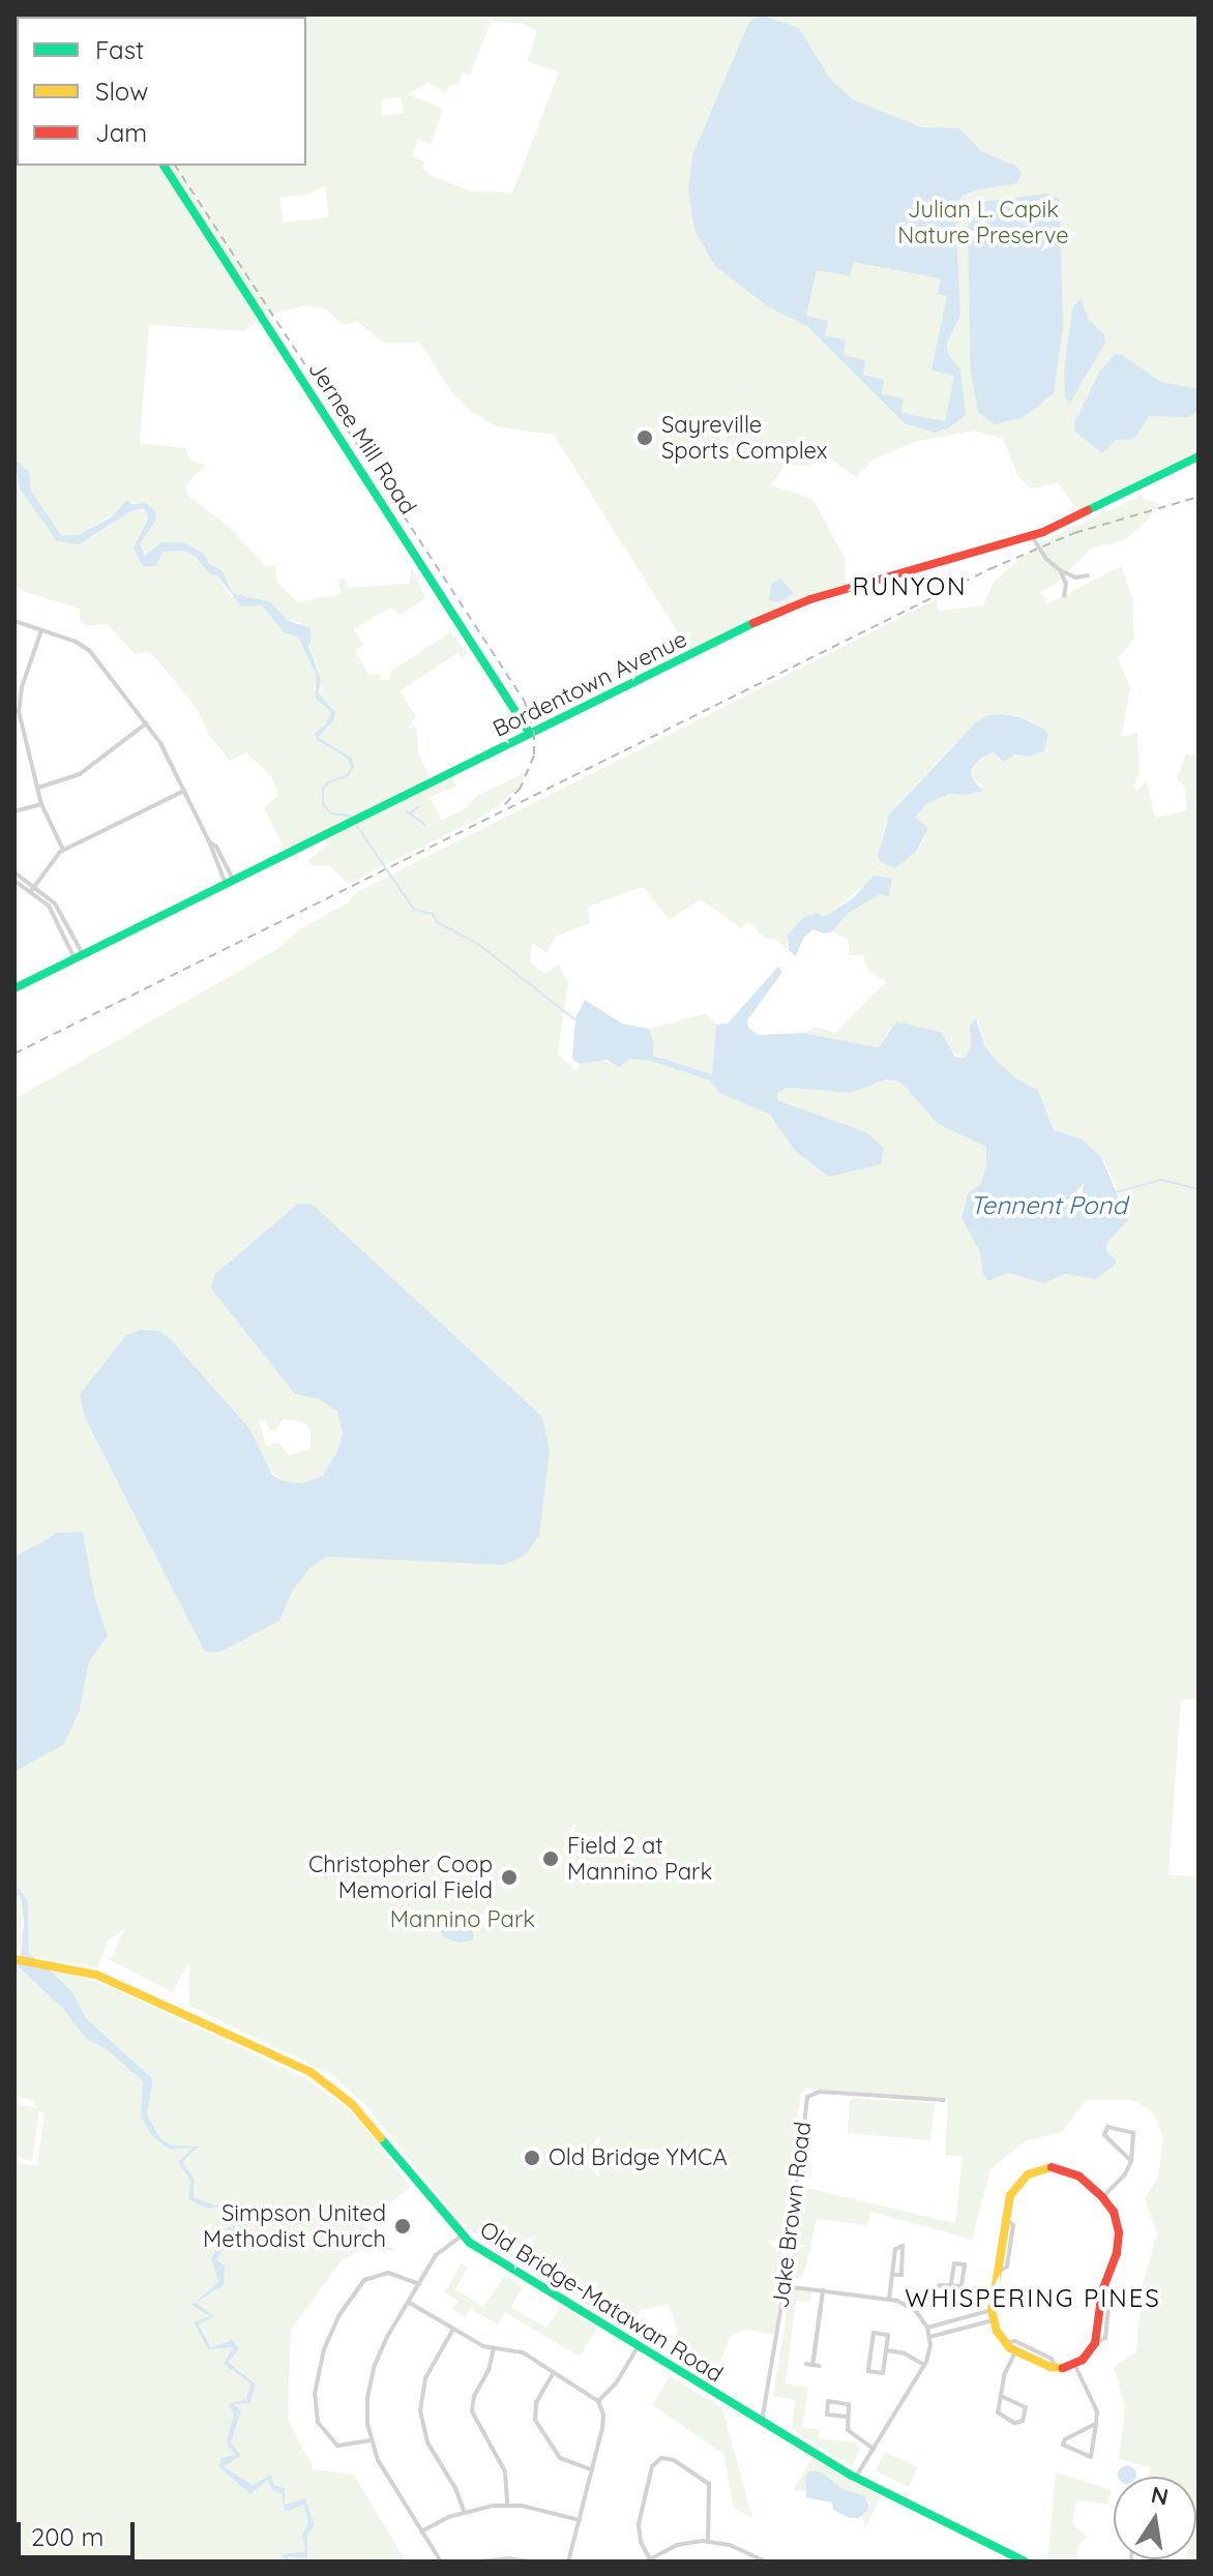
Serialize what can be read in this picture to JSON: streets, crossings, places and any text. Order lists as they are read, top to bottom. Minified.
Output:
{"streets":{"main road":["Jernee Mill Road","Bordentown Avenue","Old Bridge-Matawan Road"],"street":["Jake Brown Road"]},"crossings":[["Jernee Mill Road","Bordentown Avenue"],["Jake Brown Road","Old Bridge-Matawan Road"]],"districts":["RUNYON","WHISPERING PINES"],"water":["Tennent Pond"],"parks":["Julian L. Capik Nature Preserve","Mannino Park"],"places":["Sayreville Sports Complex","Field 2 at Mannino Park","Christopher Coop Memorial Field","Old Bridge YMCA","Simpson United Methodist Church"],"legend":["Fast","Slow","Jam"],"scale_bar":"200 m","north":"top"}
